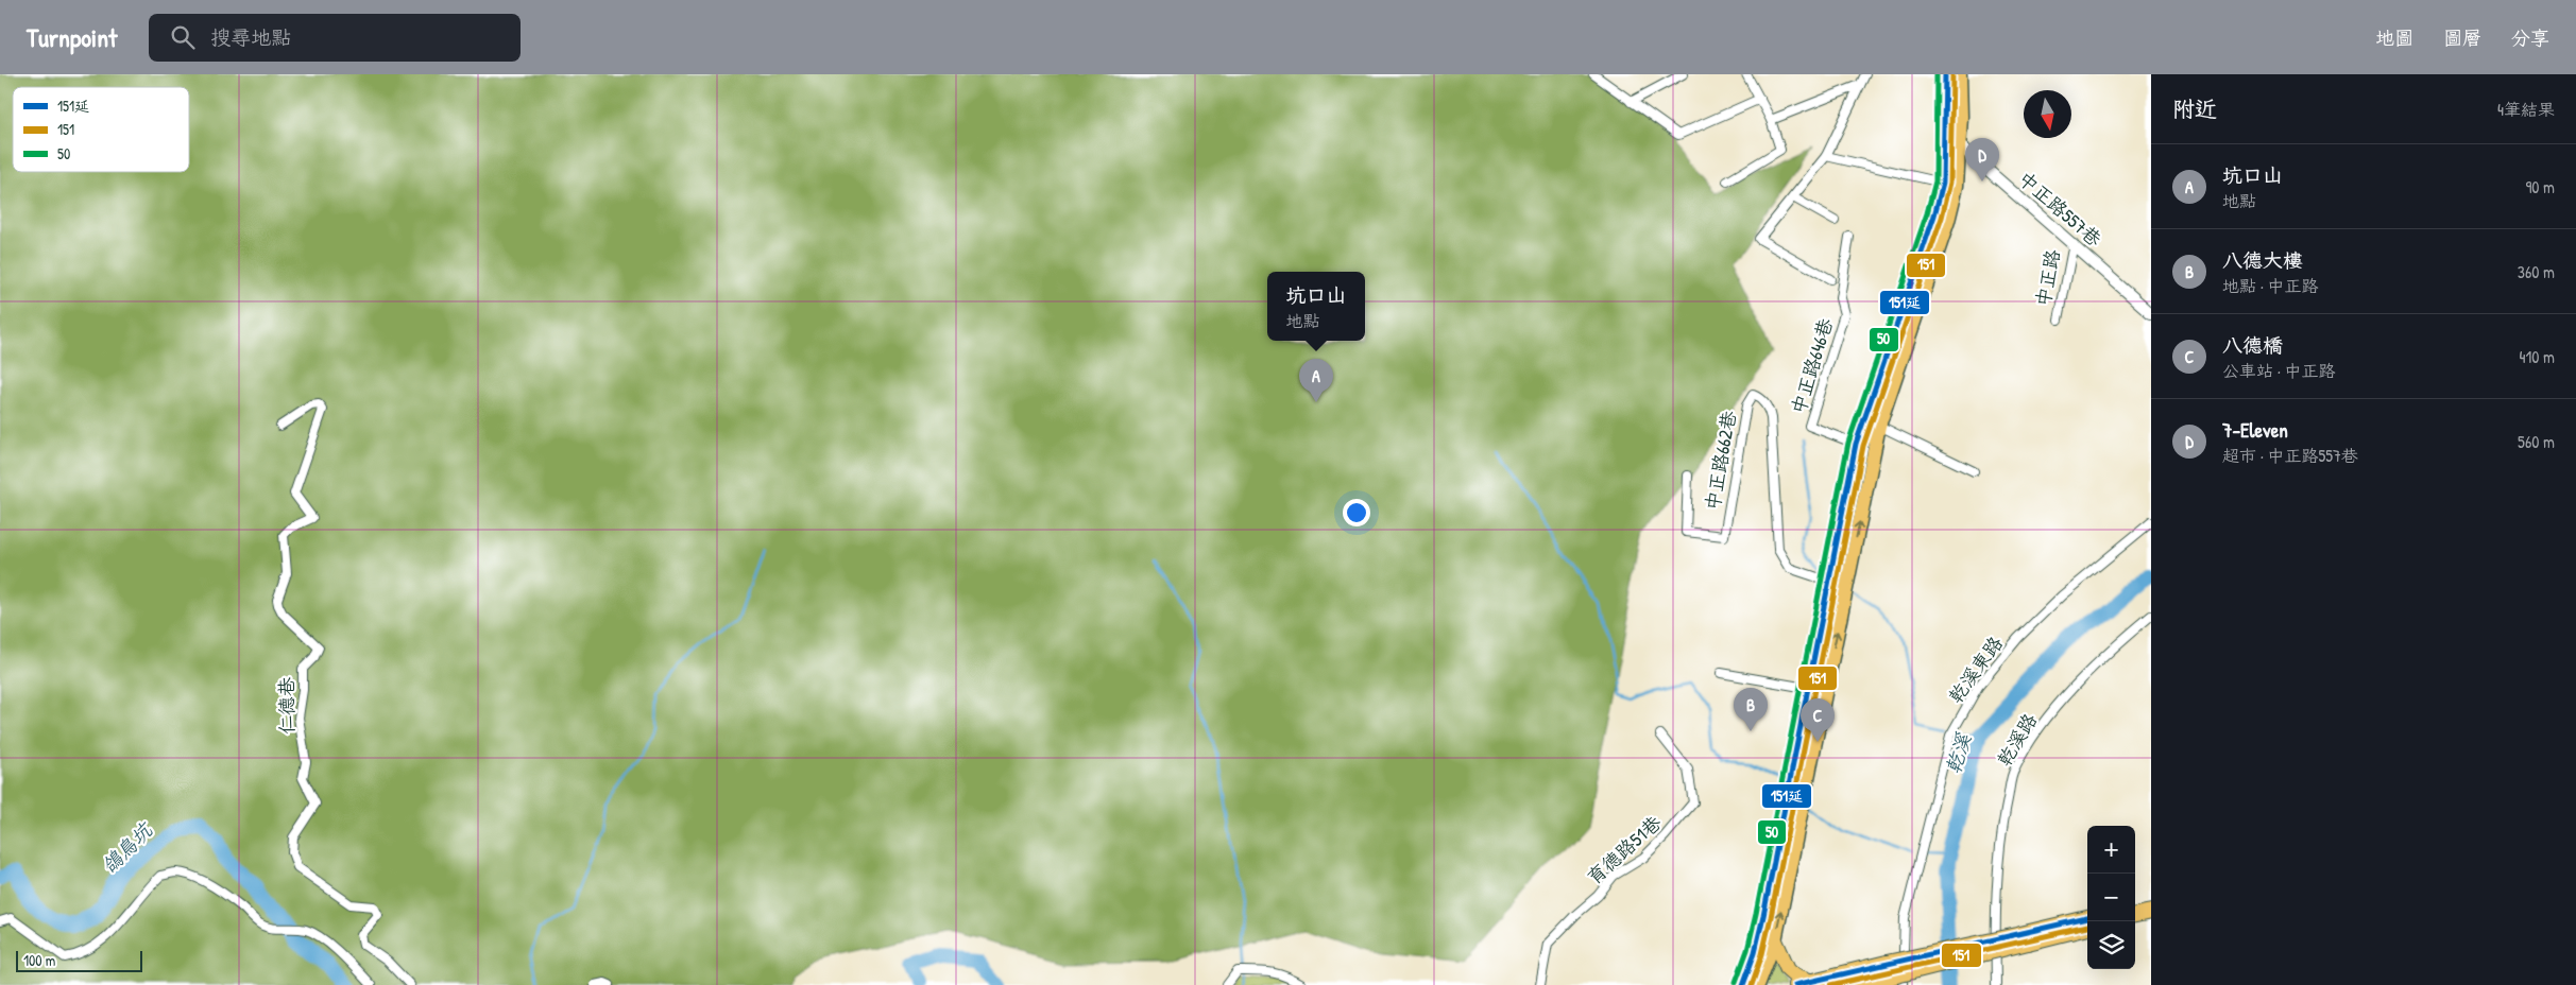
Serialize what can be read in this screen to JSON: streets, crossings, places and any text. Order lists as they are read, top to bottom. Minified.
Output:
{"streets":{"street":["中正路557巷","中正路","中正路646巷","中正路662巷","乾溪東路","仁德巷","乾溪路","育德路51巷"]},"crossings":[["中正路557巷","中正路"]],"water":["乾溪","鴿鳥坑"],"lines":["transit line 151延","transit line 151","transit line 50"],"legend":["151延","151","50"],"scale_bar":"100 m","north":"bottom","page":{"header":"Turnpoint","search":"搜尋地點","nav":["地圖","圖層","分享"],"heading":["附近","4筆結果"],"pins":["D","A","B","C"],"list":[{"mark":"A","name":"坑口山","note":"地點","value":"90 m"},{"mark":"B","name":"八德大樓","note":"地點 · 中正路","value":"360 m"},{"mark":"C","name":"八德橋","note":"公車站 · 中正路","value":"410 m"},{"mark":"D","name":"7-Eleven","note":"超市 · 中正路557巷","value":"560 m"}],"popup":["坑口山","地點"],"map_buttons":["+","−"],"scale":"100 m"}}
